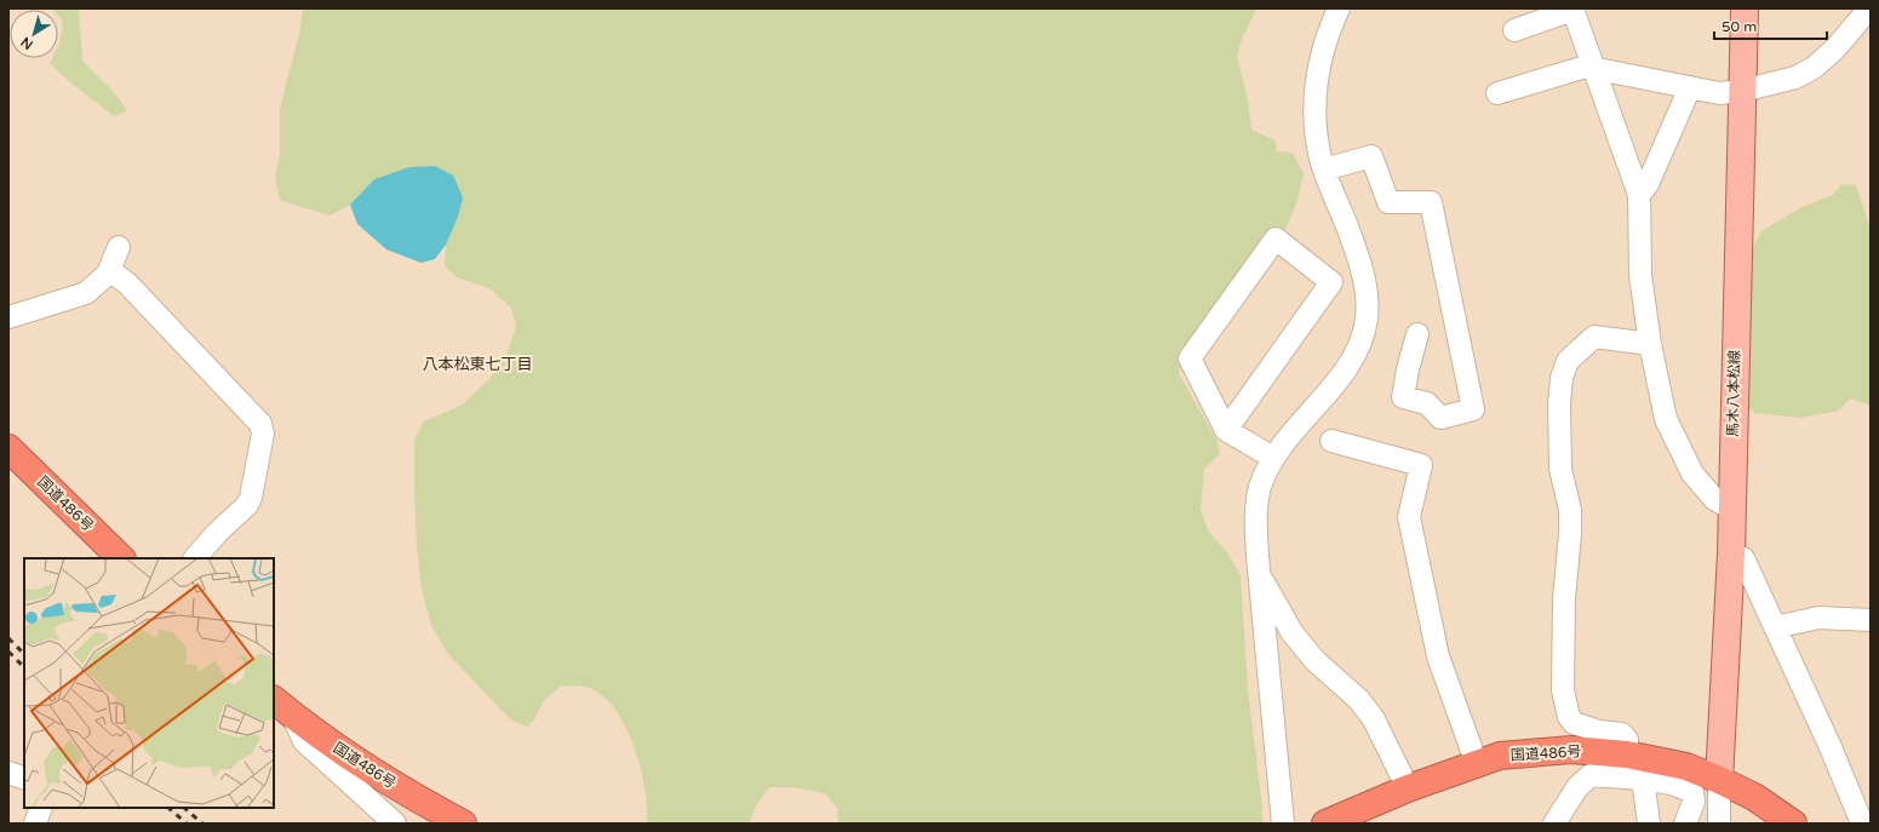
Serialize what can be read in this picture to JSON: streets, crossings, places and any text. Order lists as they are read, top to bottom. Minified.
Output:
{"streets":{"highway":["国道486号"],"main road":["馬木八本松線"]},"crossings":[["馬木八本松線","国道486号"]],"districts":["八本松東七丁目"],"scale_bar":"50 m","north":"bottom left"}
